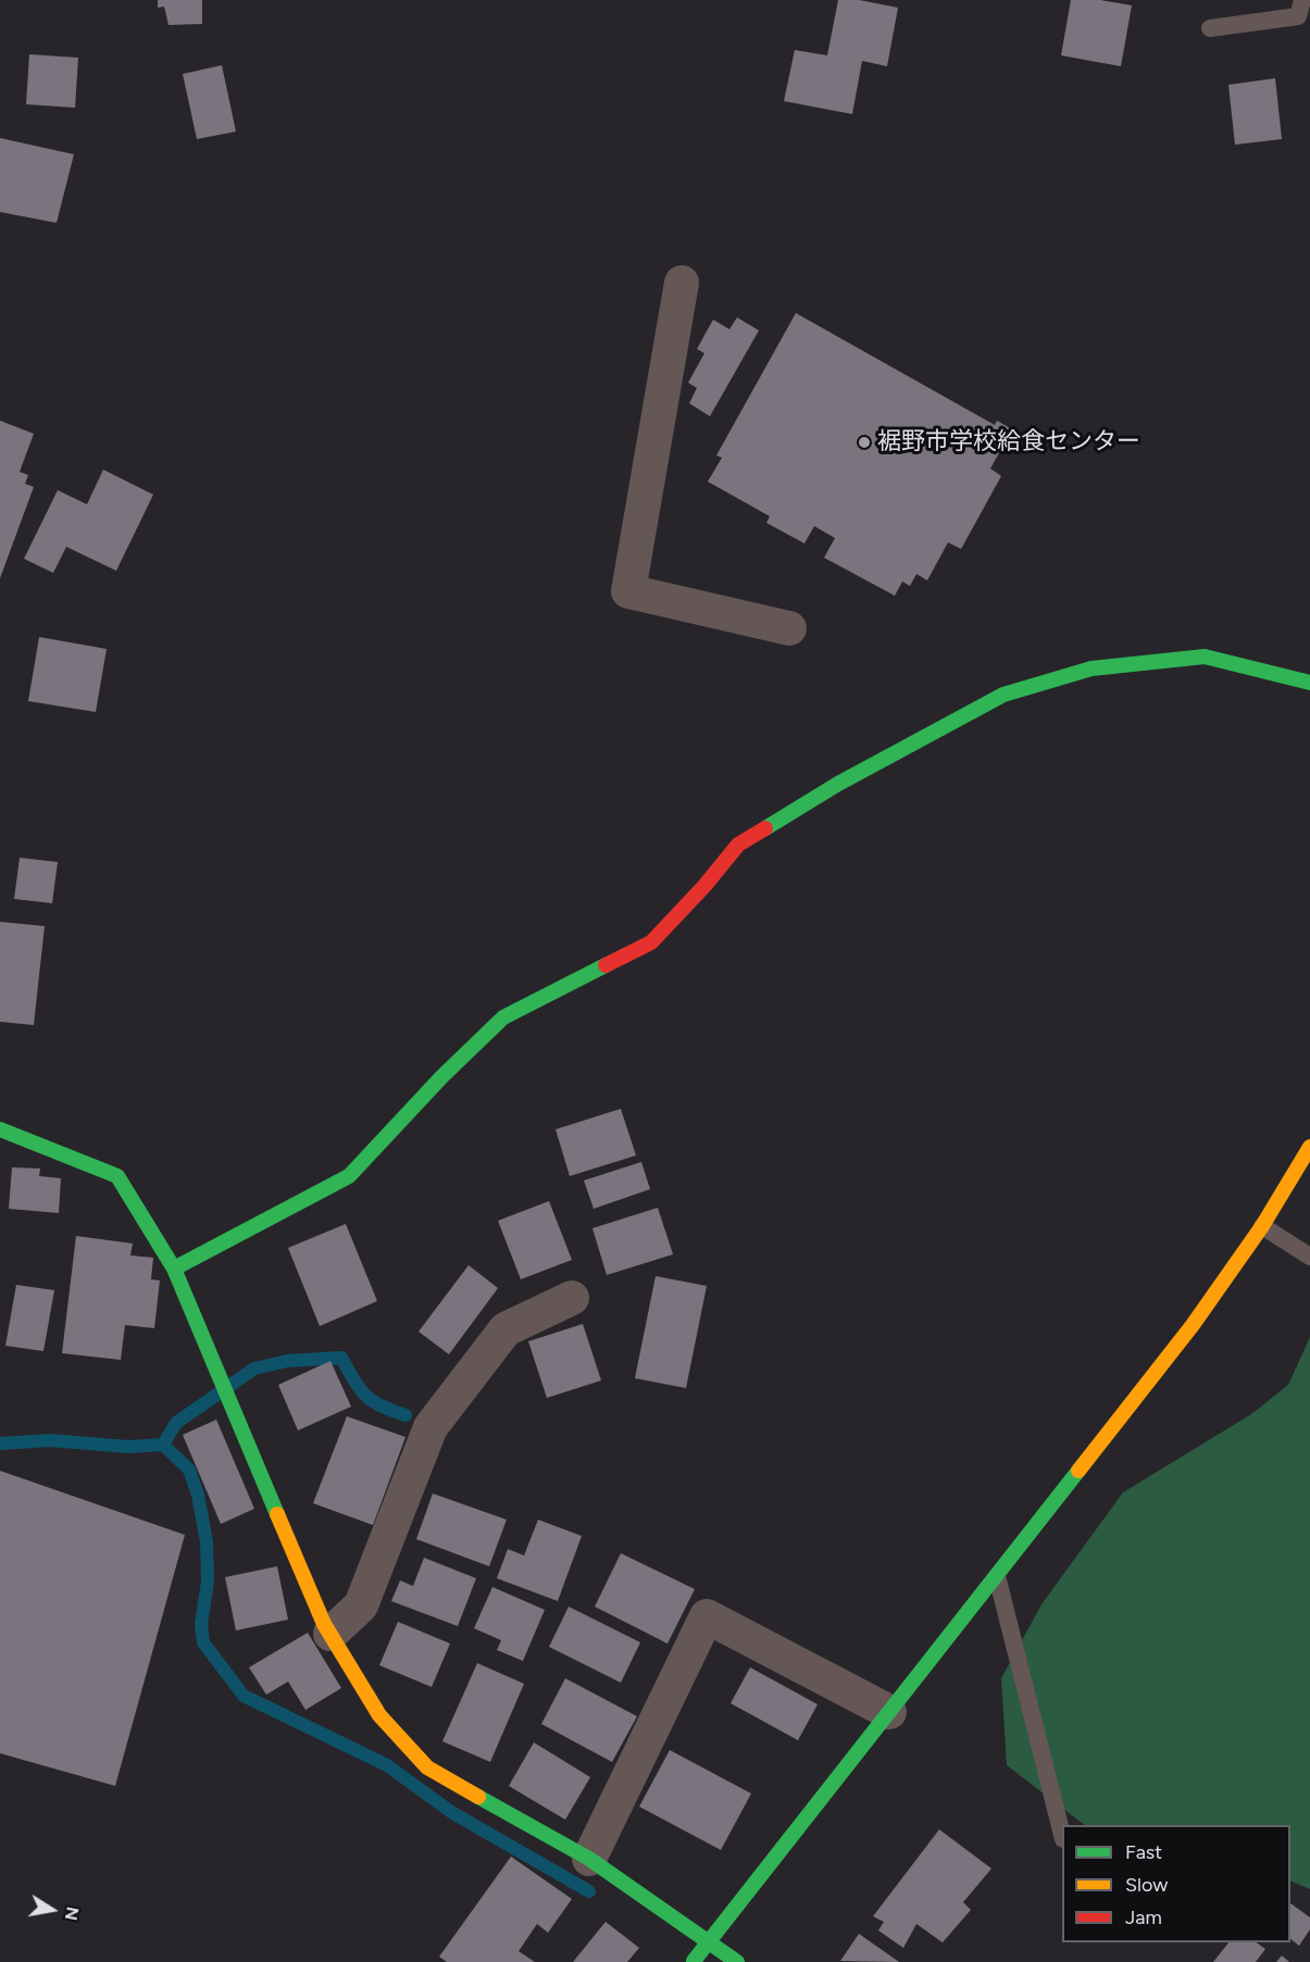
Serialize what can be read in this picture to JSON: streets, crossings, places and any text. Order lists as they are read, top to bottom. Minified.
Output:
{"places":["裾野市学校給食センター"],"legend":["Fast","Slow","Jam"],"north":"right"}
